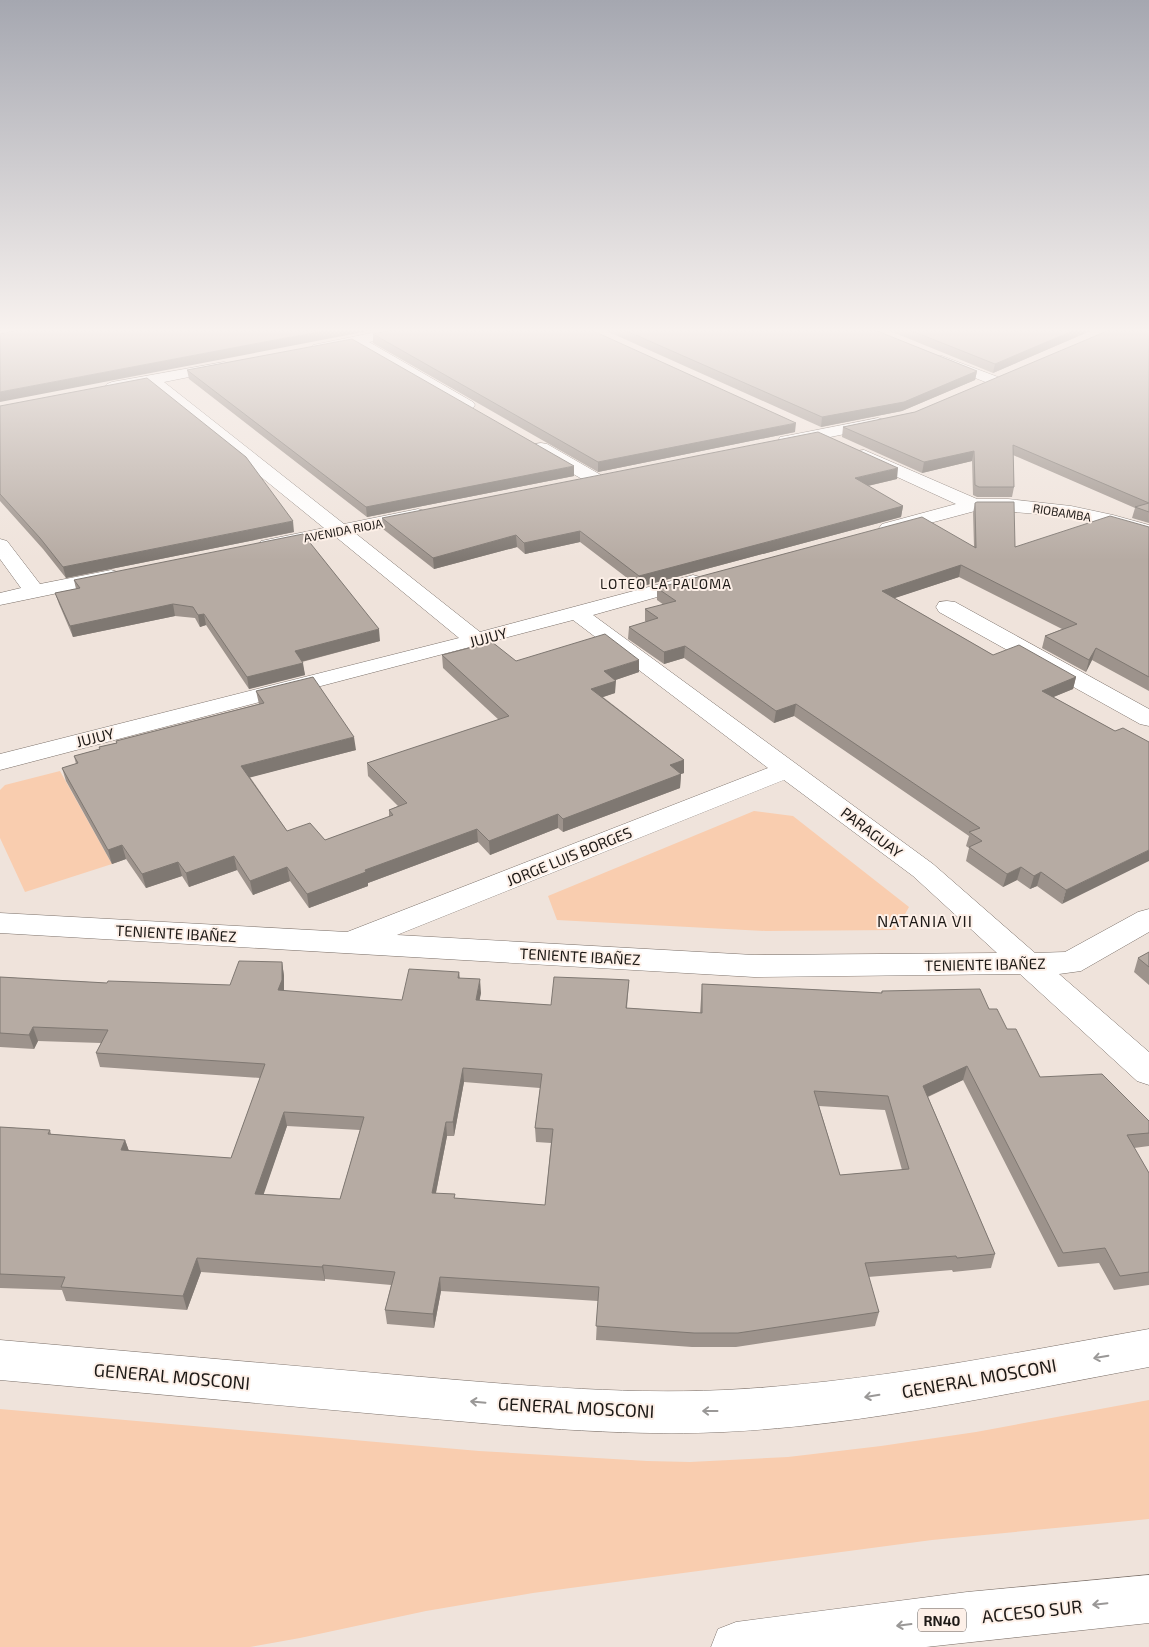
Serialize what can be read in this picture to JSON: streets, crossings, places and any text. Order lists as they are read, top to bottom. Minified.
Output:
{"streets":{"main road":["RIOBAMBA","AVENIDA RIOJA","JUJUY","PARAGUAY","JORGE LUIS BORGES","TENIENTE IBAÑEZ","GENERAL MOSCONI","ACCESO SUR","RN40"]},"crossings":[["JUJUY","PARAGUAY"],["PARAGUAY","JORGE LUIS BORGES"],["PARAGUAY","TENIENTE IBAÑEZ"],["JORGE LUIS BORGES","TENIENTE IBAÑEZ"]],"one_way":["GENERAL MOSCONI","ACCESO SUR"],"districts":["LOTEO LA PALOMA","NATANIA VII"]}
